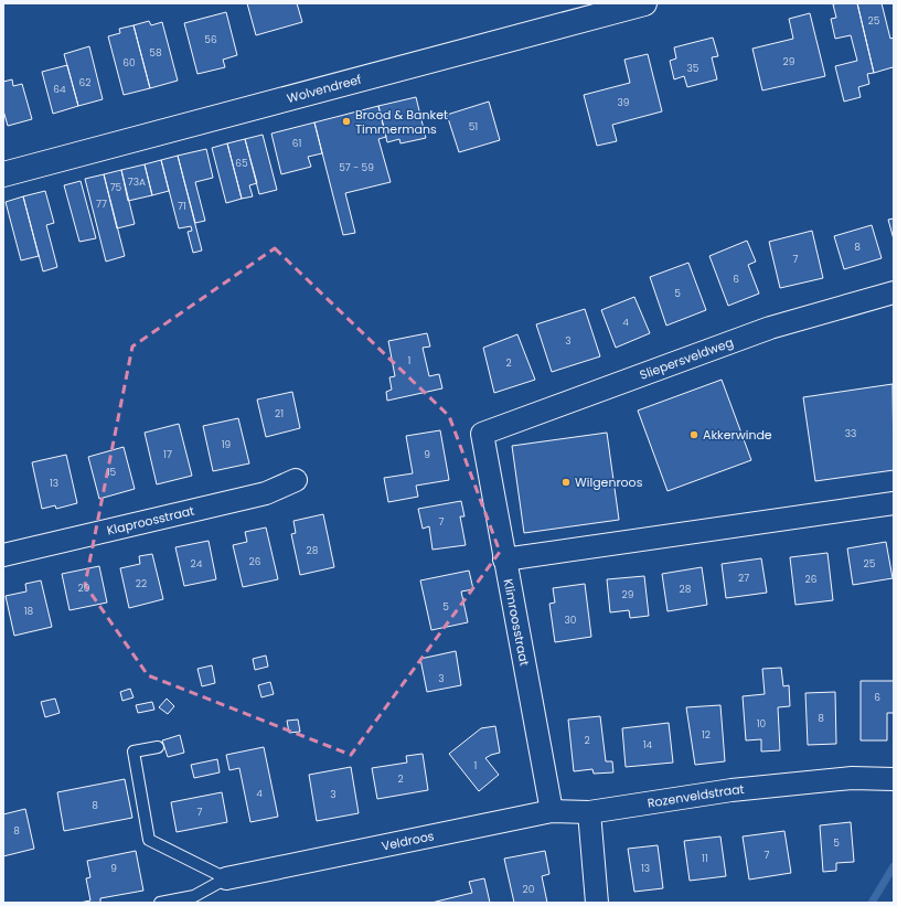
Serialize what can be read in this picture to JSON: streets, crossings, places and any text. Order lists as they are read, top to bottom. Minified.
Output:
{"streets":{"street":["Wolvendreef","Sliepersveldweg","Klaproosstraat","Klimroosstraat","Rozenveldstraat","Veldroos"]},"crossings":[["Sliepersveldweg","Klimroosstraat"],["Klimroosstraat","Veldroos"],["Rozenveldstraat","Veldroos"]],"places":["Brood & Banket Timmermans","Akkerwinde","Wilgenroos"],"house_numbers":["25","56","58","29","60","35","62","64","39","51","61","65","57 - 59","73A","75","77","71","8","7","6","5","4","3","1","2","21","33","19","17","9","15","13","7","28","26","24","25","27","26","22","20","28","29","5","18","30","3","6","8","10","12","2","14","1","2","4","3","8","7","8","5","7","11","9","13","20"]}
